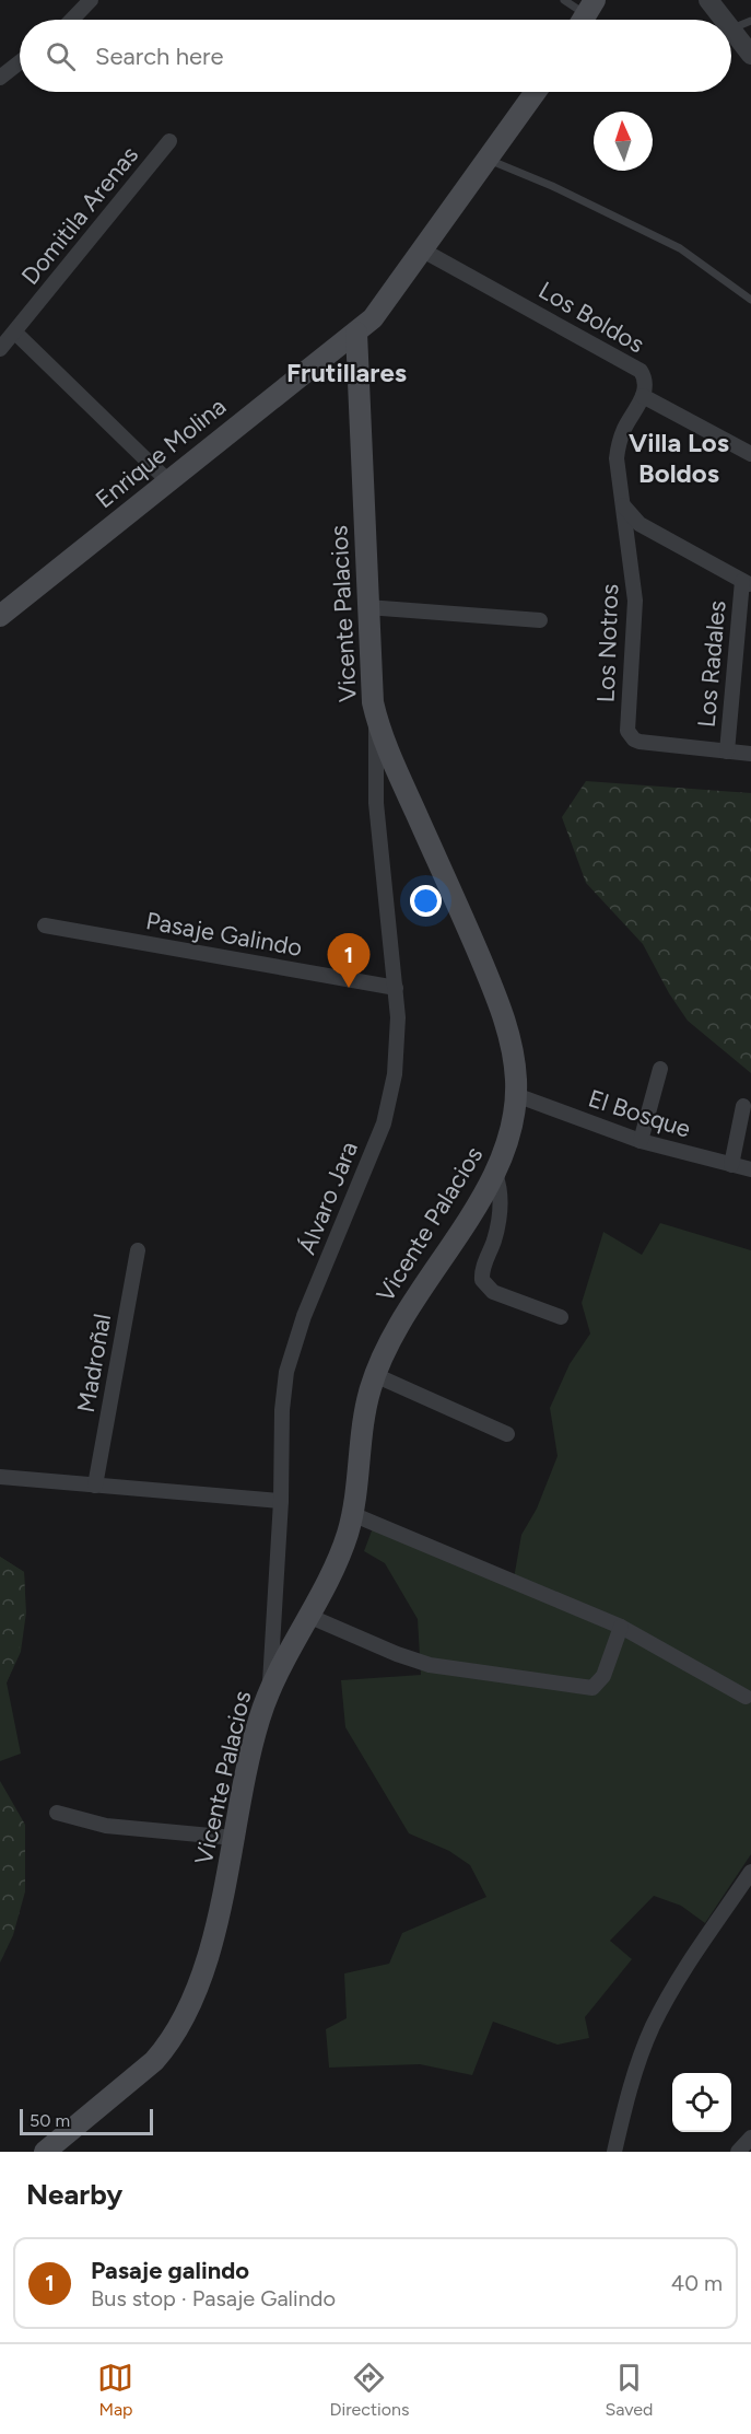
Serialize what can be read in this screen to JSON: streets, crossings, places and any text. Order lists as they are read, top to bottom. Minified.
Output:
{"streets":{"main road":["Enrique Molina","Vicente Palacios"],"street":["Domitila Arenas","Los Boldos","Los Notros","Los Radales","Pasaje Galindo","El Bosque","Álvaro Jara","Madroñal"]},"crossings":[["Los Boldos","Los Notros"],["Enrique Molina","Vicente Palacios"],["Vicente Palacios","El Bosque"],["Vicente Palacios","Álvaro Jara"],["Los Notros","Los Radales"],["Pasaje Galindo","Álvaro Jara"]],"districts":["Frutillares","Villa Los Boldos"],"scale_bar":"50 m","north":"top","page":{"search":"Search here","pins":"1","scale":"50 m","heading":"Nearby","list":[{"mark":"1","name":"Pasaje galindo","note":"Bus stop · Pasaje Galindo","value":"40 m"}],"nav":["Map","Directions","Saved"]}}
